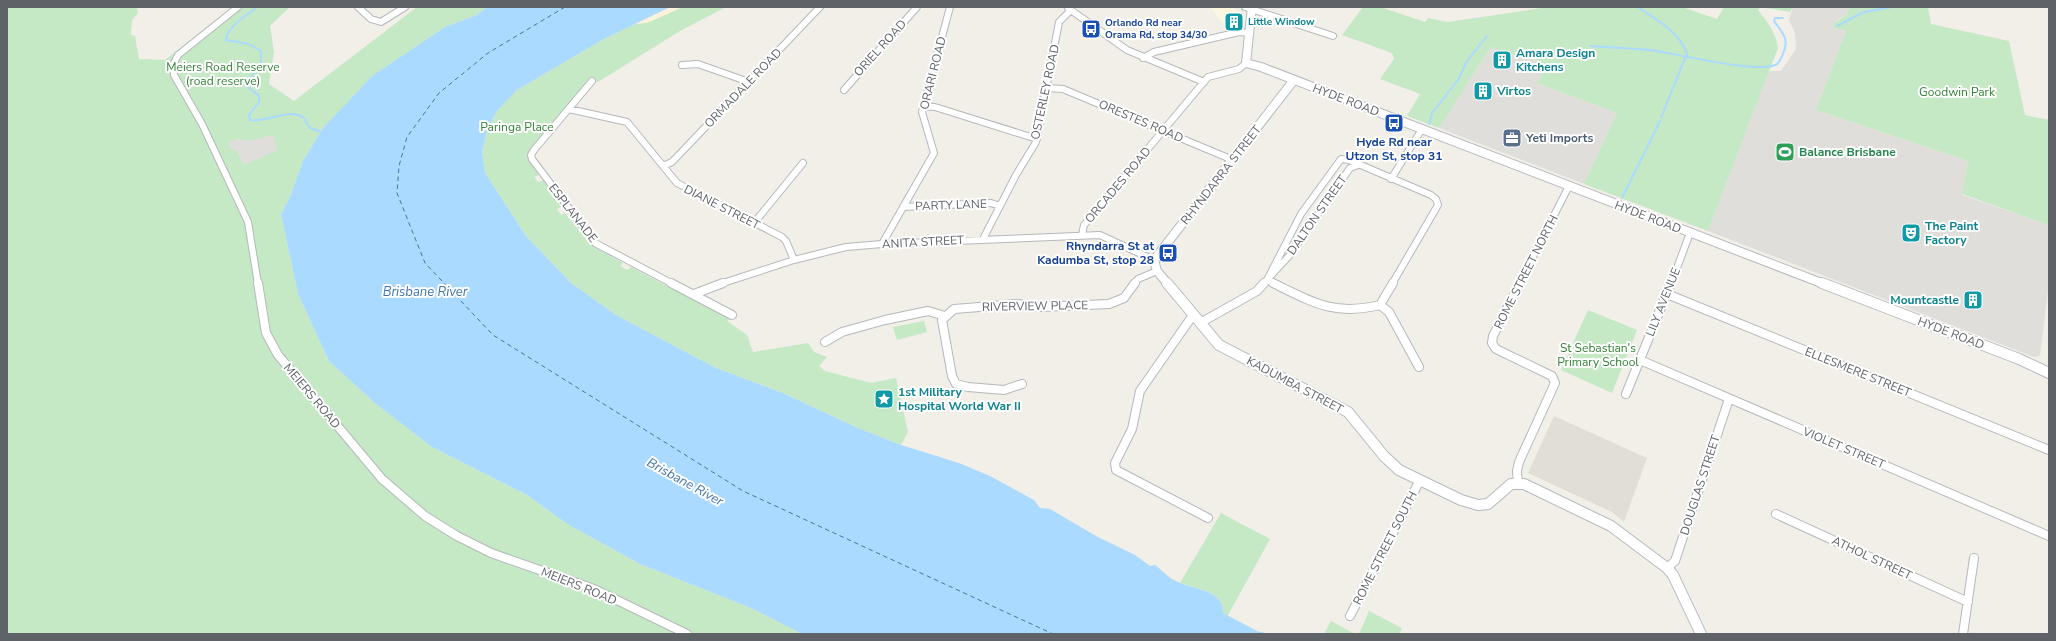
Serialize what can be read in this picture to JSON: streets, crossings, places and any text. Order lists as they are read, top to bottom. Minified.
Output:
{"streets":{"street":["ORIEL ROAD","ORARI ROAD","ORMADALE ROAD","OSTERLEY ROAD","HYDE ROAD","ORESTES ROAD","RHYNDARRA STREET","ORCADES ROAD","PARTY LANE","DIANE STREET","ESPLANADE","DALTON STREET","ANITA STREET","ROME STREET NORTH","LILY AVENUE","RIVERVIEW PLACE","ELLESMERE STREET","KADUMBA STREET","MEIERS ROAD","VIOLET STREET","DOUGLAS STREET","ROME STREET SOUTH","ATHOL STREET"]},"crossings":[["ORARI ROAD","PARTY LANE"],["ORARI ROAD","ANITA STREET"],["ORMADALE ROAD","DIANE STREET"],["OSTERLEY ROAD","ORESTES ROAD"],["OSTERLEY ROAD","PARTY LANE"],["OSTERLEY ROAD","ANITA STREET"],["HYDE ROAD","RHYNDARRA STREET"],["HYDE ROAD","ROME STREET NORTH"],["HYDE ROAD","LILY AVENUE"],["ORESTES ROAD","RHYNDARRA STREET"],["ORESTES ROAD","ORCADES ROAD"],["RHYNDARRA STREET","ANITA STREET"],["ORCADES ROAD","ANITA STREET"],["DIANE STREET","ESPLANADE"],["DIANE STREET","ANITA STREET"],["ESPLANADE","ANITA STREET"],["DALTON STREET","KADUMBA STREET"],["ROME STREET NORTH","KADUMBA STREET"],["LILY AVENUE","ELLESMERE STREET"],["LILY AVENUE","VIOLET STREET"],["RIVERVIEW PLACE","KADUMBA STREET"],["KADUMBA STREET","ROME STREET SOUTH"],["VIOLET STREET","DOUGLAS STREET"]],"water":["Brisbane River"],"parks":["Meiers Road Reserve (road reserve)","Goodwin Park","Paringa Place","St Sebastian's Primary School"],"places":{"building":["Little Window","Amara Design Kitchens","Virtos","Mountcastle"],"bus stop":["Orlando Rd near Orama Rd, stop 34/30","Hyde Rd near Utzon St, stop 31","Rhyndarra St at Kadumba St, stop 28"],"office":["Yeti Imports"],"sports":["Balance Brisbane"],"theatre":["The Paint Factory"],"place":["1st Military Hospital World War II"]}}
